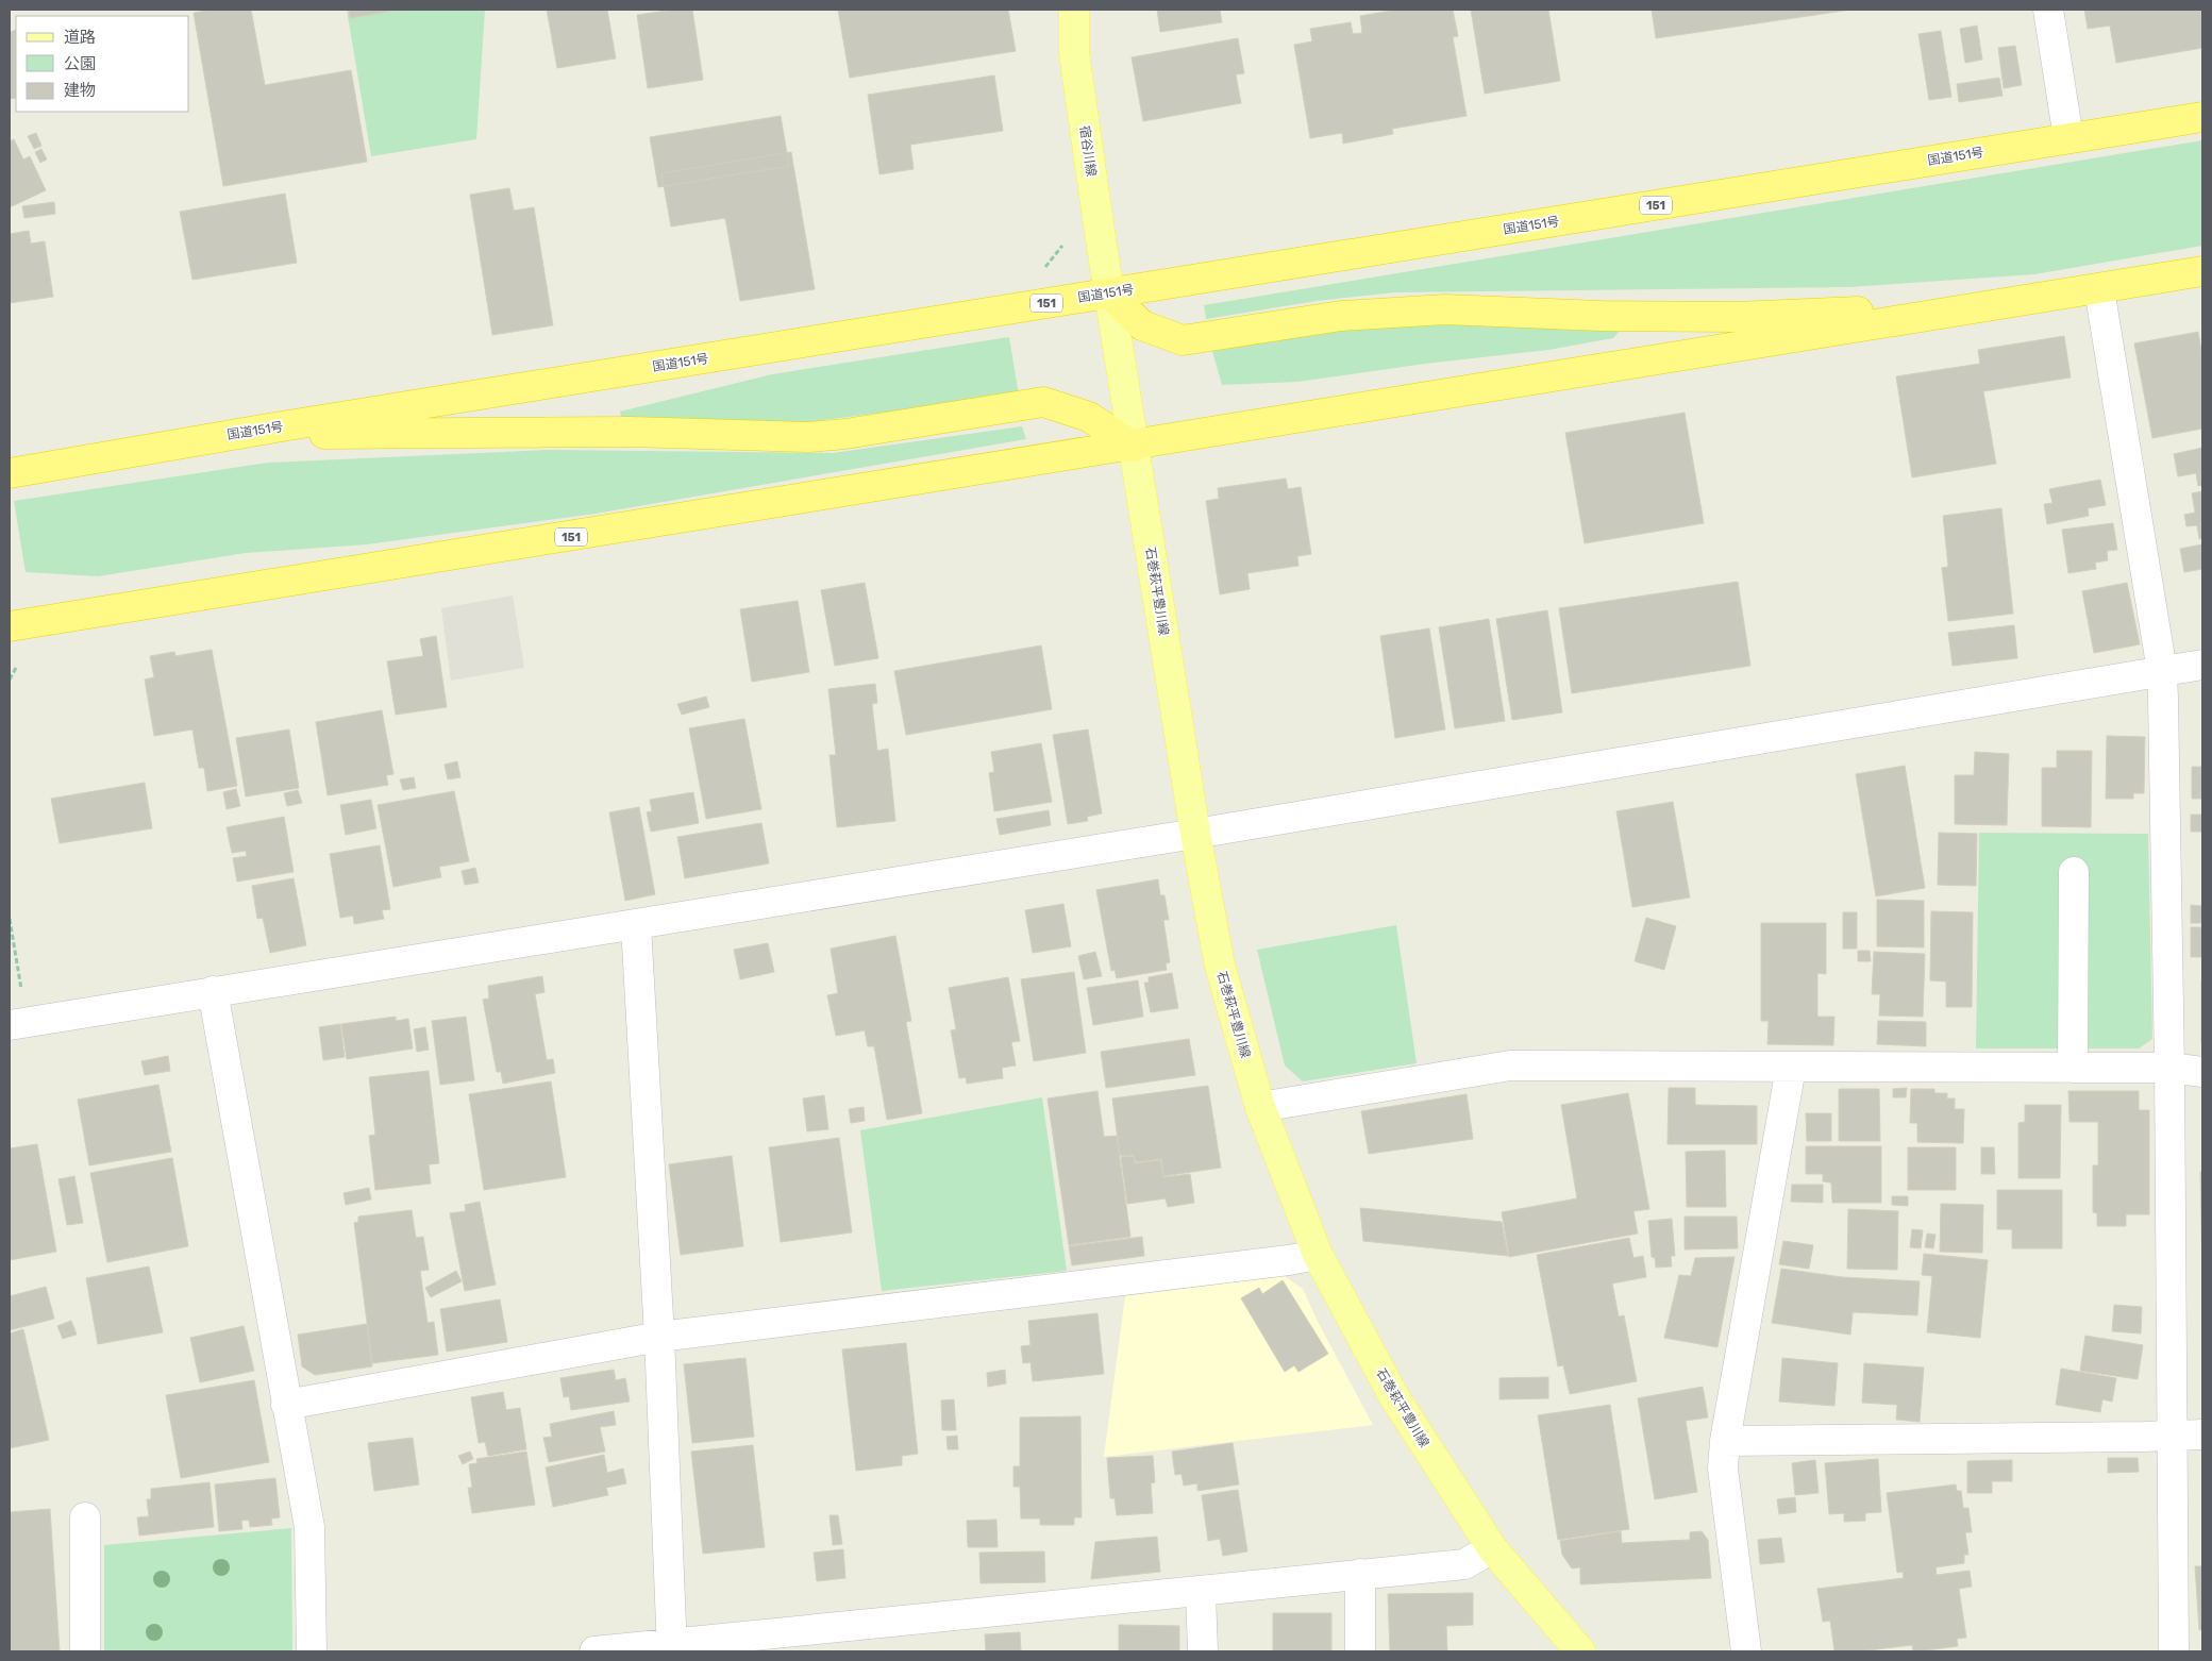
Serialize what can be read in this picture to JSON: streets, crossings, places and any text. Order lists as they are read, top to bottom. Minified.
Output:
{"streets":{"highway":["国道151号","151"],"main road":["宿谷川線","石巻萩平豊川線"]},"crossings":[["宿谷川線","国道151号"],["宿谷川線","石巻萩平豊川線"],["国道151号","石巻萩平豊川線"],["151","石巻萩平豊川線"]],"legend":["道路","公園","建物"]}
